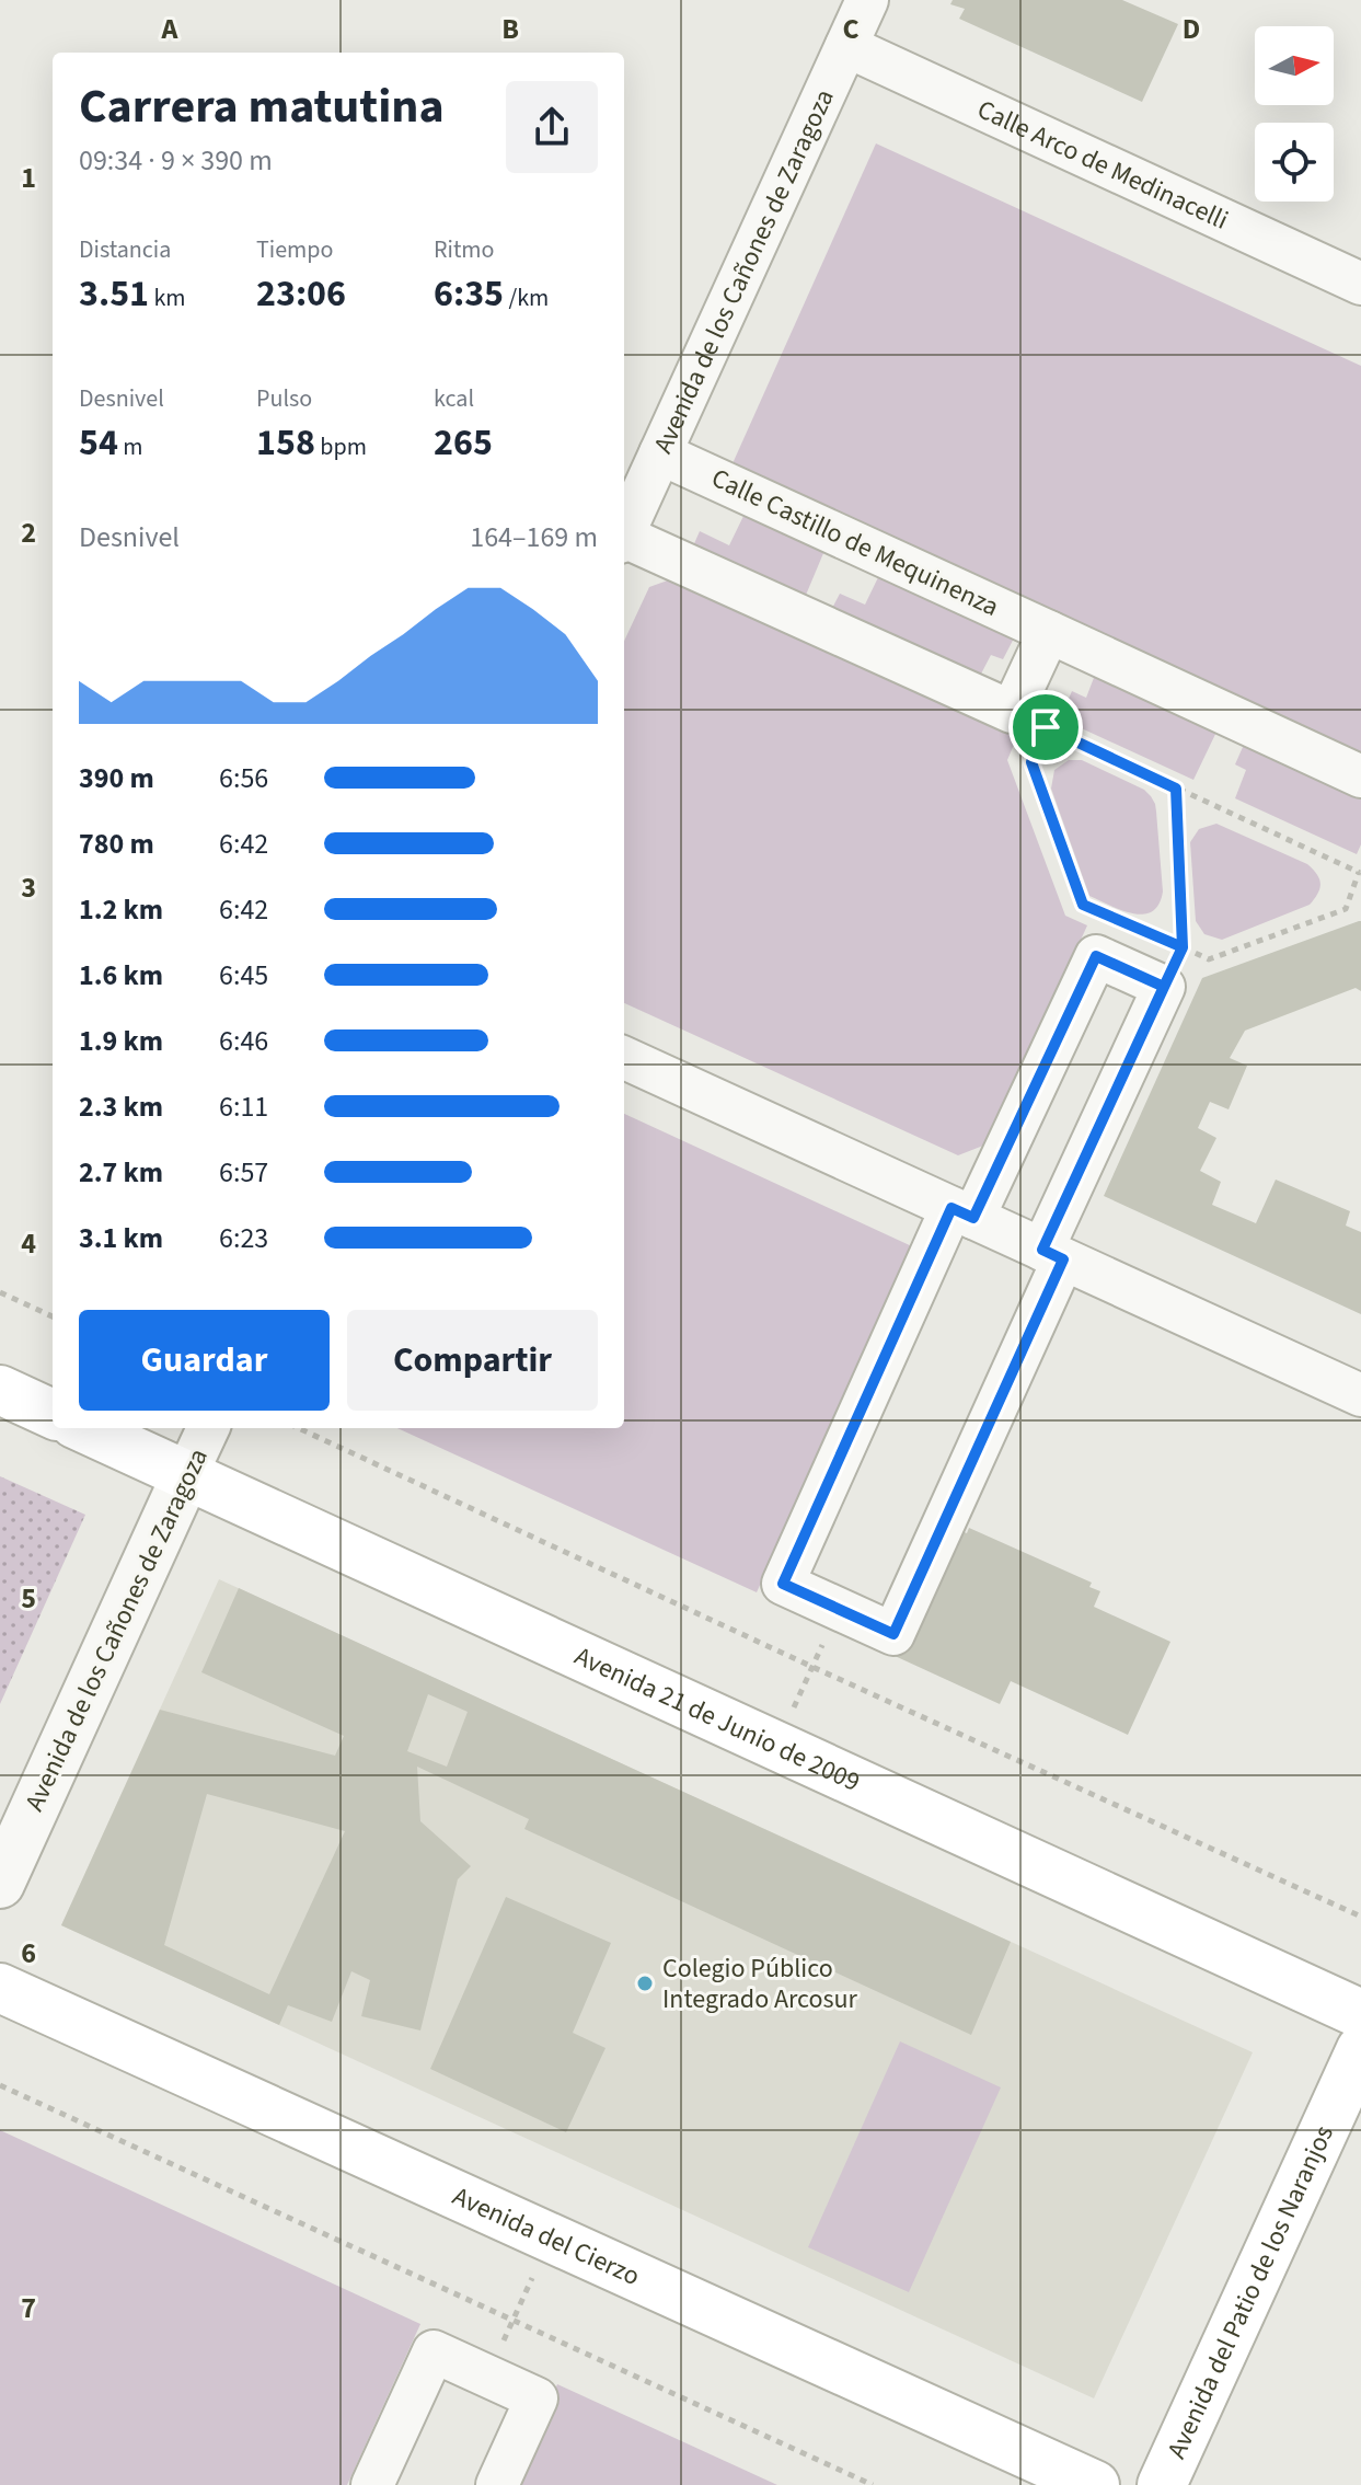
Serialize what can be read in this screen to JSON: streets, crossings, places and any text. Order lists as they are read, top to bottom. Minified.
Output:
{"streets":{"main road":["Avenida 21 de Junio de 2009","Avenida del Cierzo","Avenida del Patio de los Naranjos"],"street":["Calle Arco de Medinacelli","Avenida de los Cañones de Zaragoza","Calle Castillo de Mequinenza"]},"crossings":[["Calle Arco de Medinacelli","Avenida de los Cañones de Zaragoza"],["Avenida de los Cañones de Zaragoza","Calle Castillo de Mequinenza"],["Avenida de los Cañones de Zaragoza","Avenida 21 de Junio de 2009"]],"places":["Colegio Público Integrado Arcosur"],"north":"right","page":{"heading":["Carrera matutina","09:34 · 9 × 390 m"],"stats":[["Distancia","3.51 km"],["Tiempo","23:06"],["Ritmo","6:35 /km"],["Desnivel","54 m"],["Pulso","158 bpm"],["kcal","265"]],"chart":["Desnivel","164–169 m"],"list":[{"name":"390 m","note":"6:56"},{"name":"780 m","note":"6:42"},{"name":"1.2 km","note":"6:42"},{"name":"1.6 km","note":"6:45"},{"name":"1.9 km","note":"6:46"},{"name":"2.3 km","note":"6:11"},{"name":"2.7 km","note":"6:57"},{"name":"3.1 km","note":"6:23"}],"buttons":["Guardar","Compartir"]},"grid":{"columns":["A","B","C","D"],"rows":["1","2","3","4","5","6","7"]}}
